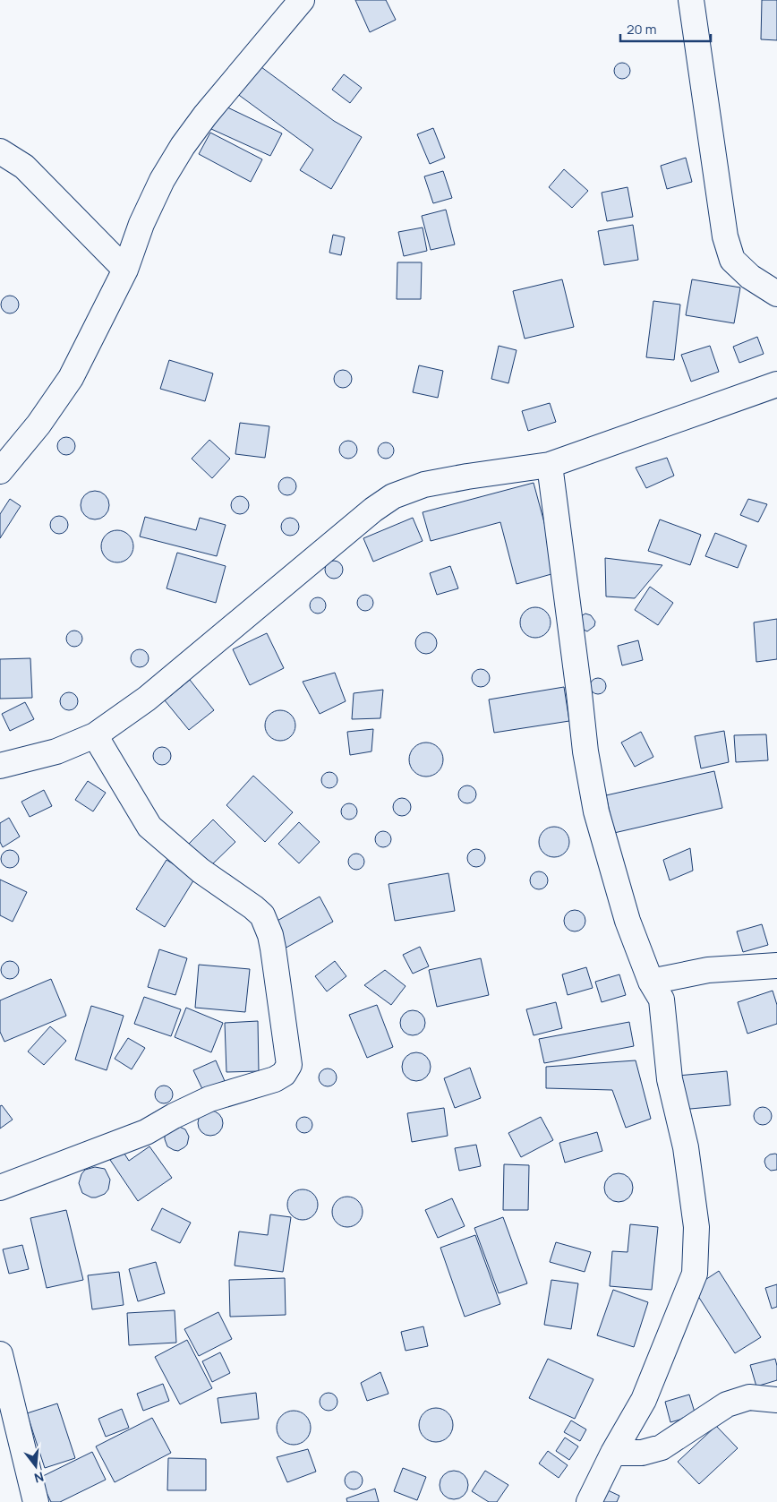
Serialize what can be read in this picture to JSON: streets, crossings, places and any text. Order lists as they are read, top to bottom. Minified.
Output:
{"scale_bar":"20 m","north":"bottom"}
